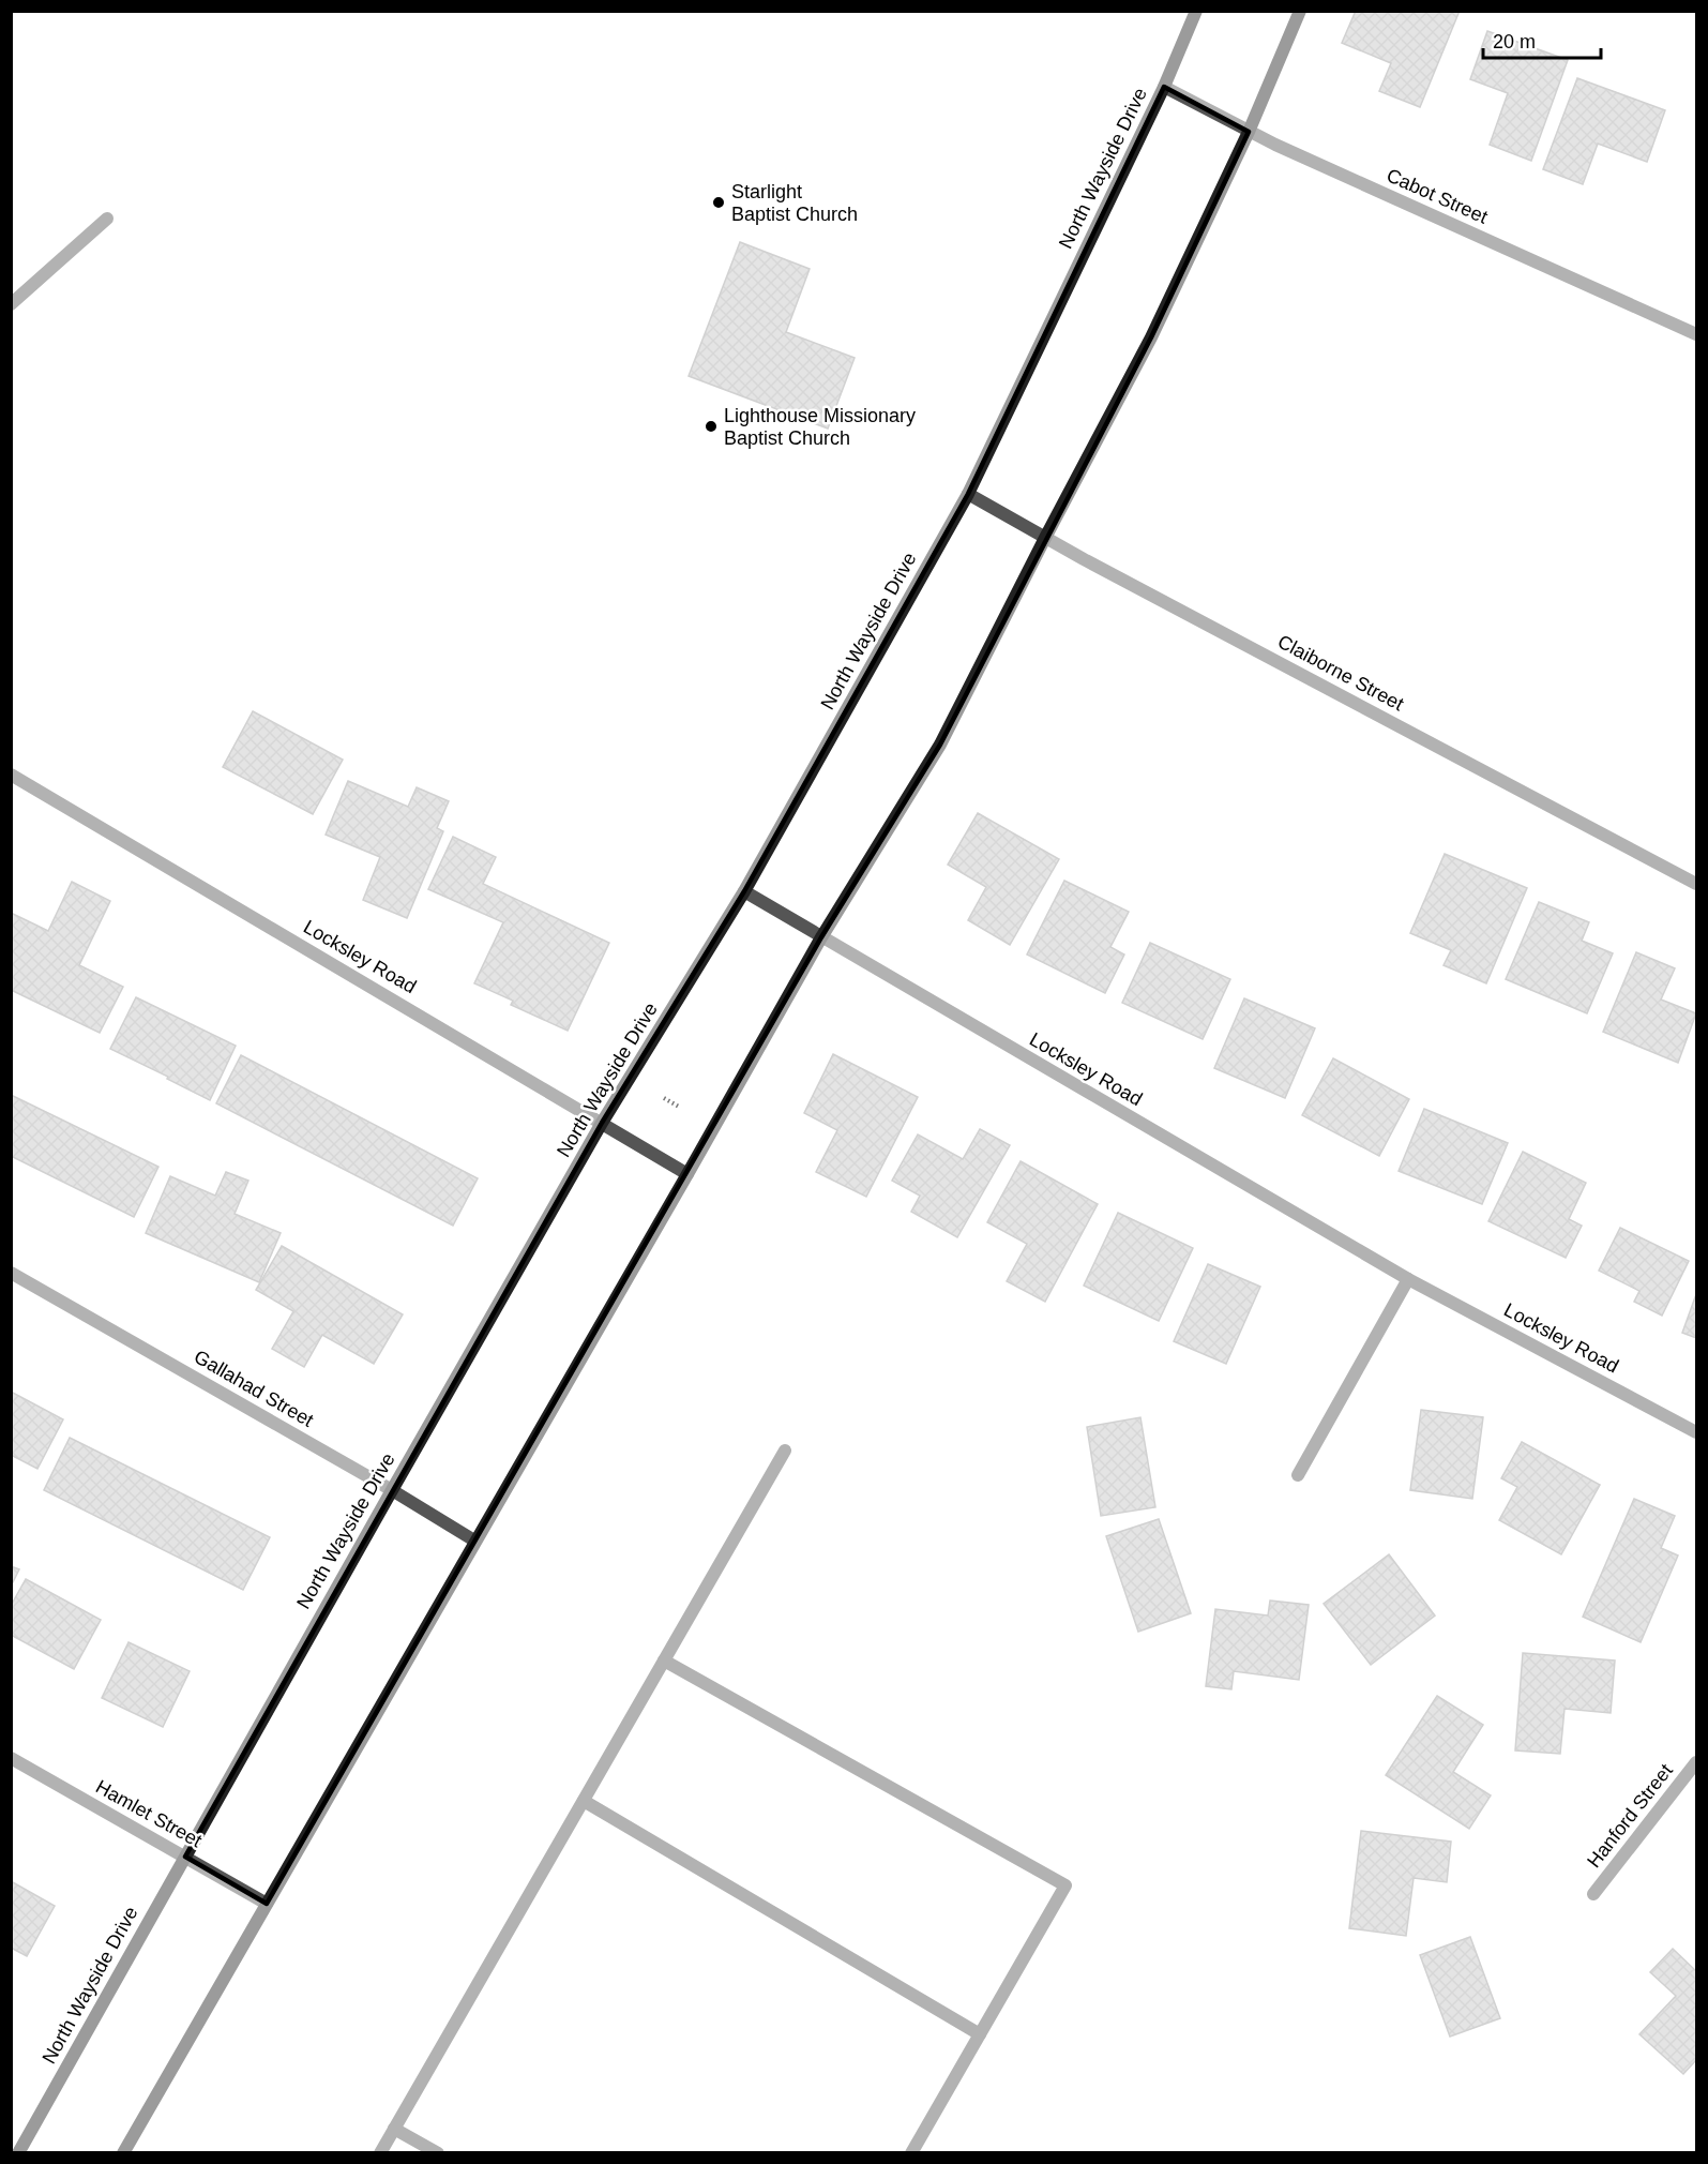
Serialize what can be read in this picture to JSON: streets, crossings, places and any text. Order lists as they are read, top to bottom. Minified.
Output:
{"streets":{"main road":["North Wayside Drive"],"street":["Cabot Street","Claiborne Street","Locksley Road","Gallahad Street","Hamlet Street","Hanford Street"]},"crossings":[["North Wayside Drive","Cabot Street"],["North Wayside Drive","Claiborne Street"],["North Wayside Drive","Locksley Road"],["North Wayside Drive","Gallahad Street"],["North Wayside Drive","Hamlet Street"]],"places":["Starlight Baptist Church","Lighthouse Missionary Baptist Church"],"scale_bar":"20 m"}
